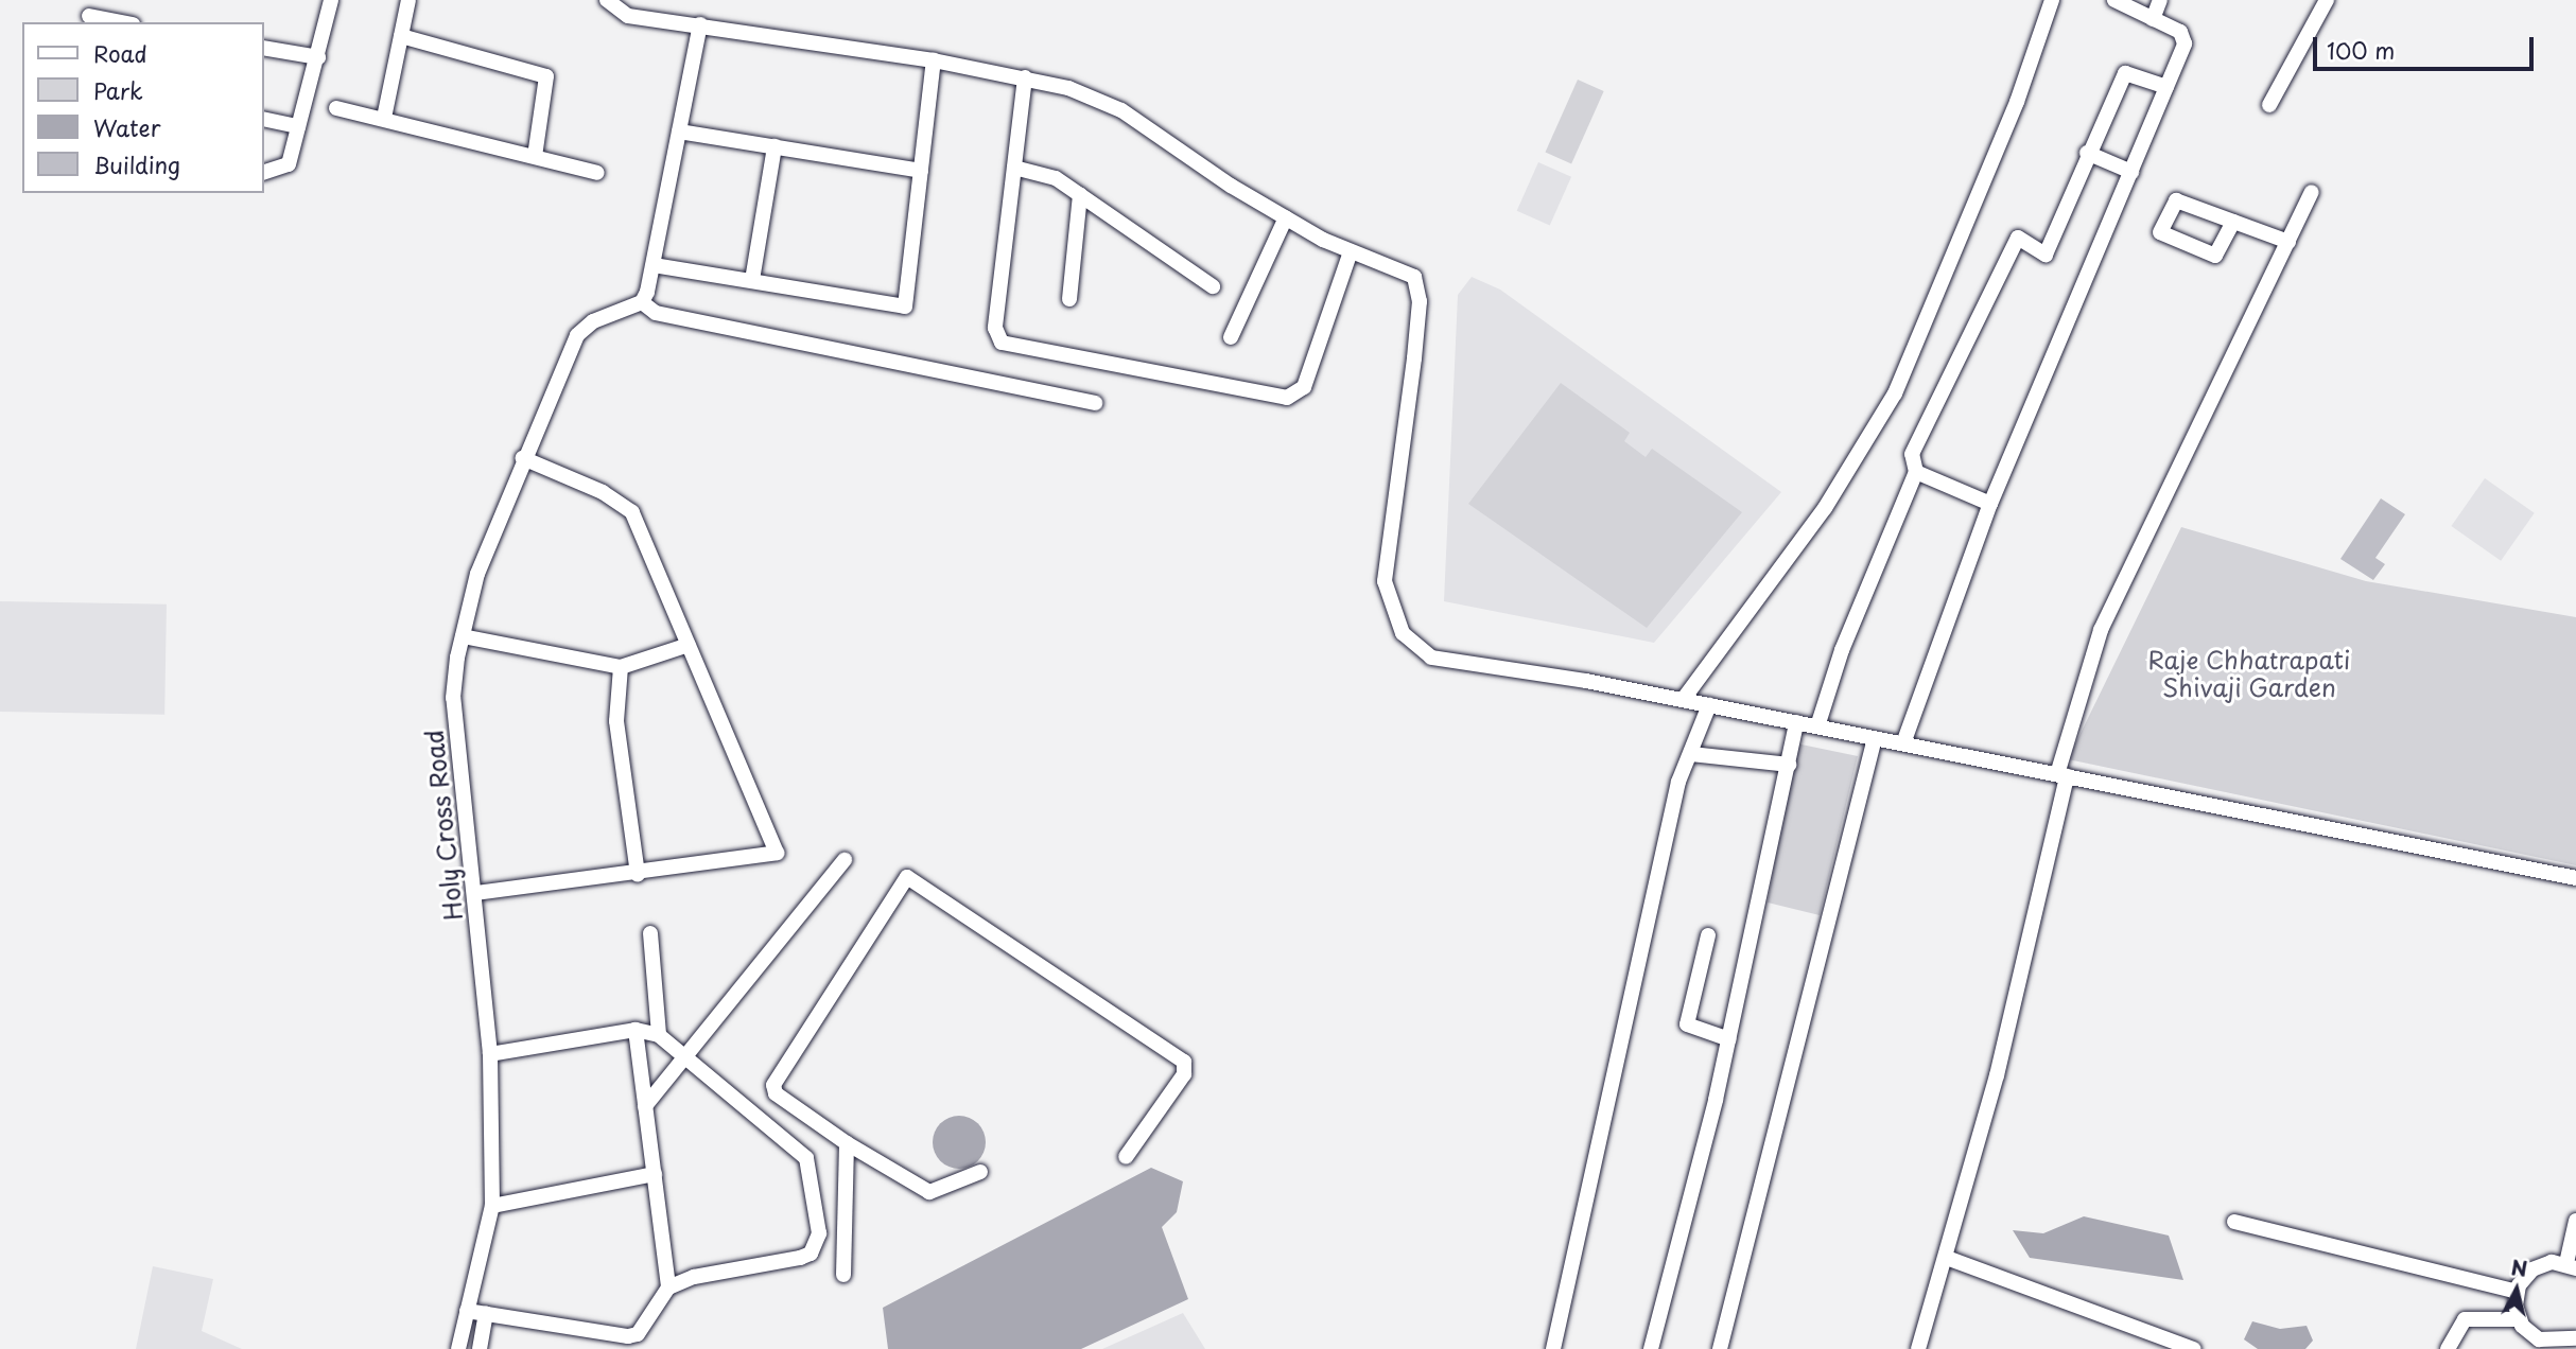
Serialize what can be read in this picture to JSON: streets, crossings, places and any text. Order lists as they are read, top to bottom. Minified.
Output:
{"streets":{"street":["Holy Cross Road"]},"parks":["Raje Chhatrapati Shivaji Garden"],"legend":["Road","Park","Water","Building"],"scale_bar":"100 m","north":"top"}
